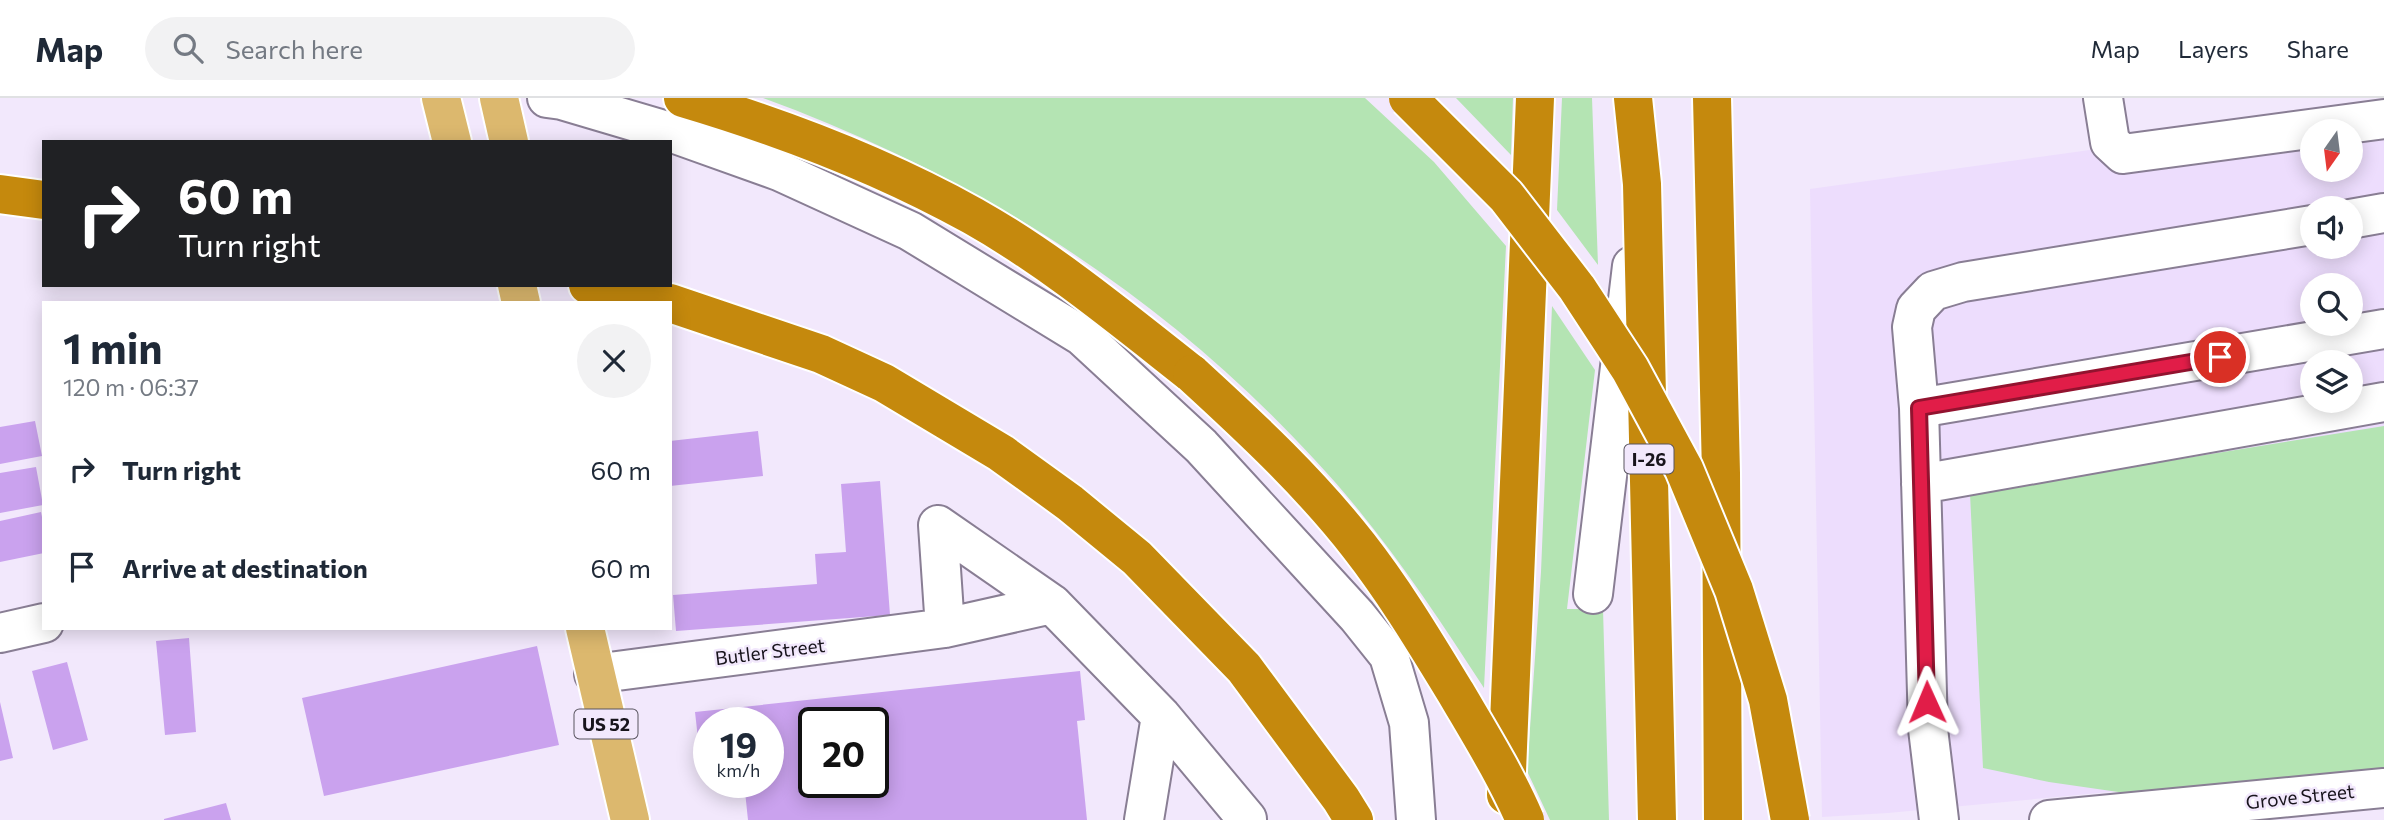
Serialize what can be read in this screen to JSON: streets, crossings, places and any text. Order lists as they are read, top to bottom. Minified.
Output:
{"streets":{"highway":["I-26"],"main road":["US 52"],"street":["Butler Street","Grove Street"]},"crossings":[["Butler Street","US 52"]],"north":"bottom","page":{"header":"Map","search":"Search here","nav":["Map","Layers","Share"],"turn":["60 m","Turn right"],"heading":["1 min","120 m · 06:37"],"list":[{"name":"Turn right","value":"60 m"},{"name":"Arrive at destination","value":"60 m"}],"speed":"19 km/h","limit":"20"}}
